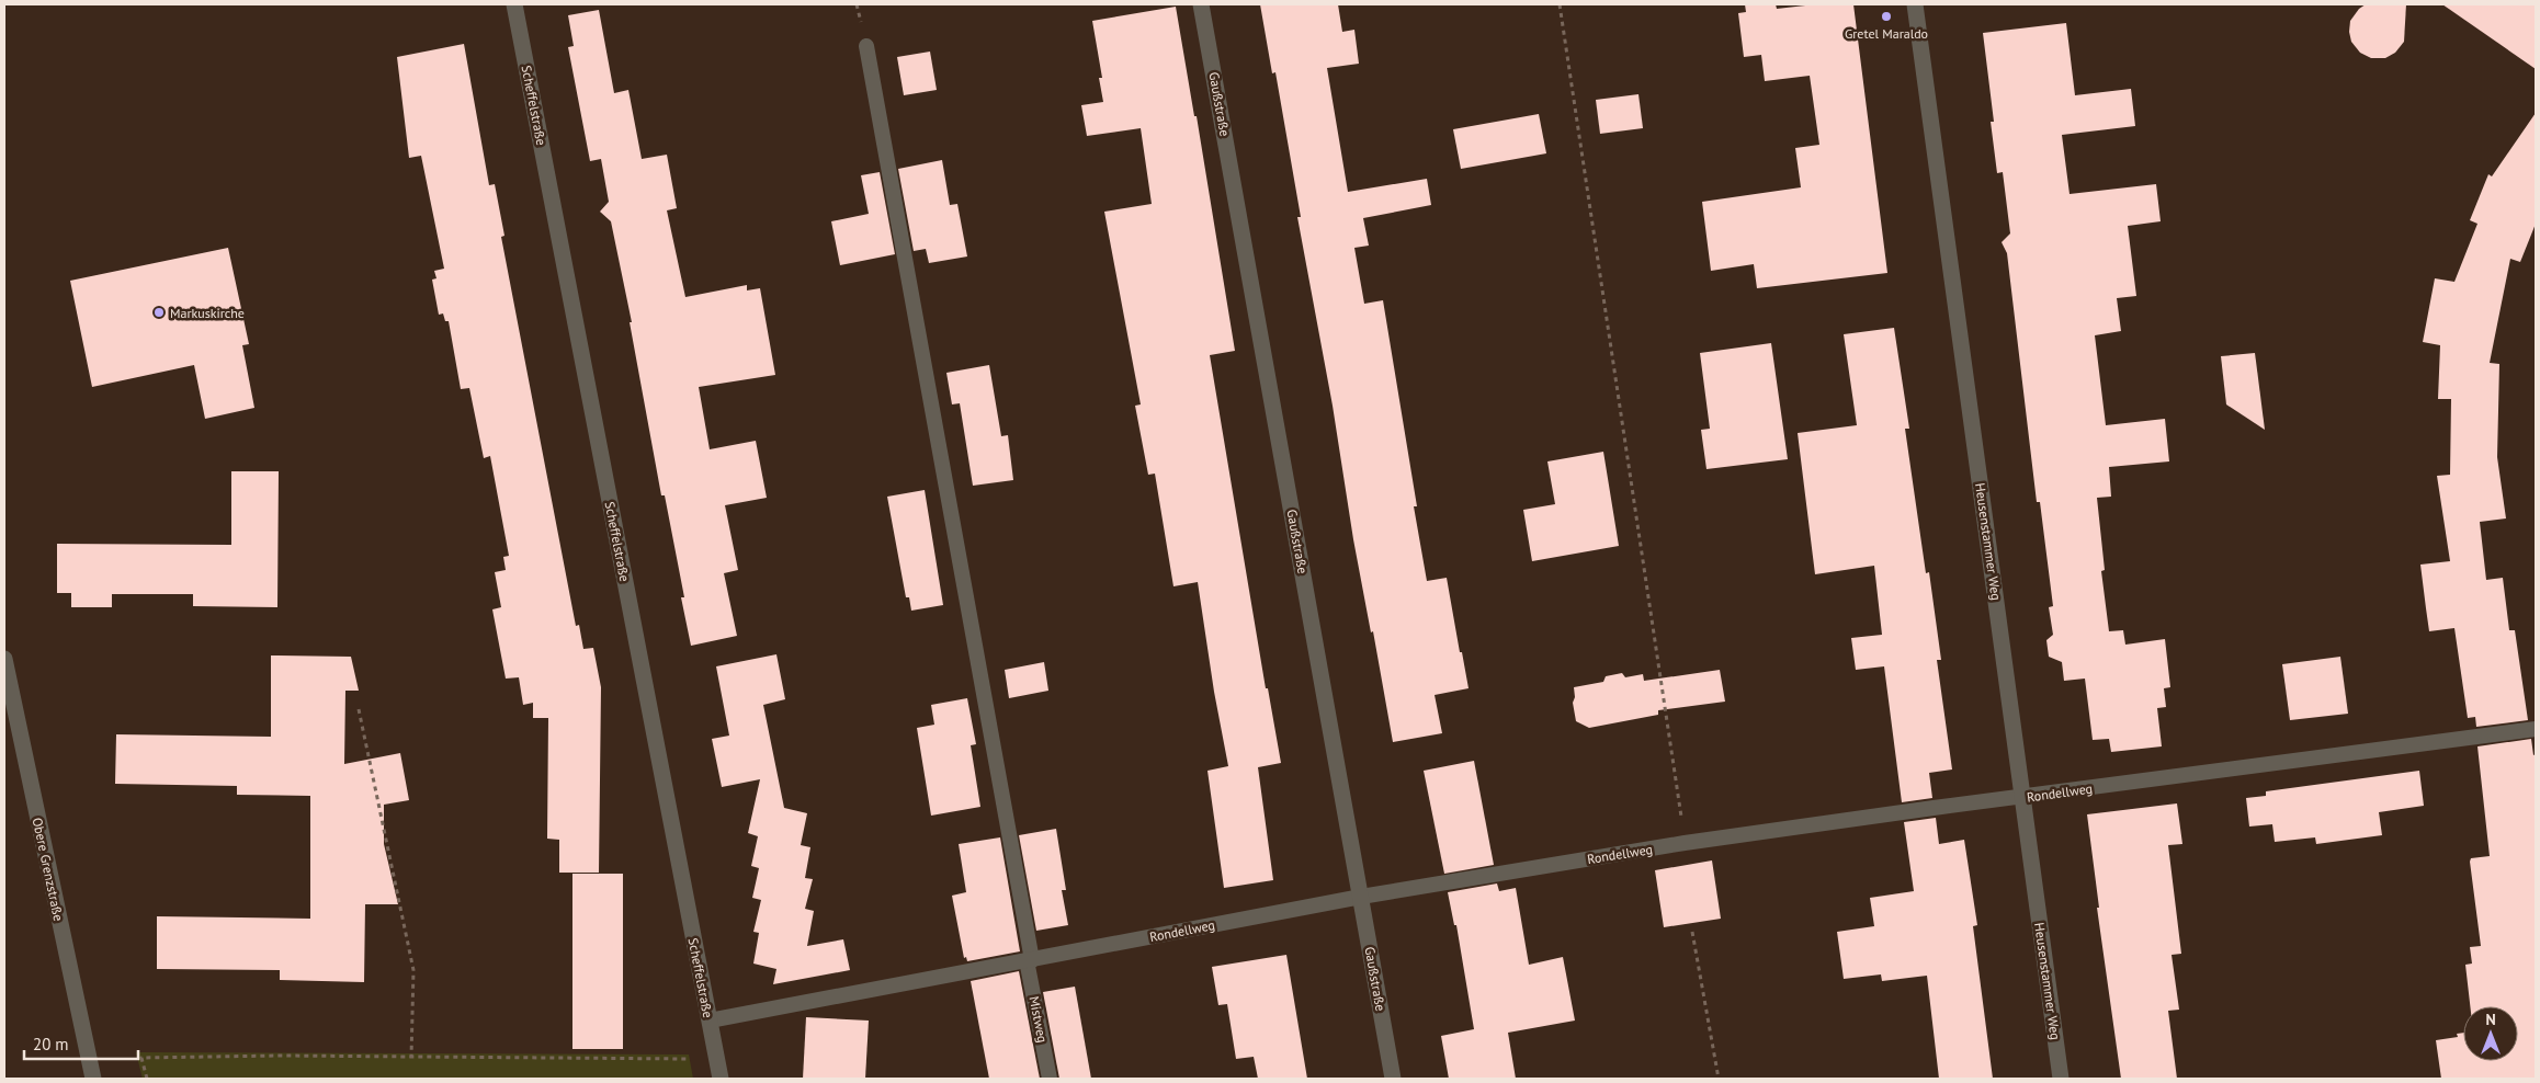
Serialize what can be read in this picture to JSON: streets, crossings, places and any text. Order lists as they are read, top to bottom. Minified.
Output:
{"streets":{"street":["Gaußstraße","Scheffelstraße","Heusenstammer Weg","Obere Grenzstraße"],"lane":["Rondellweg","Mistweg"]},"crossings":[["Gaußstraße","Rondellweg"],["Scheffelstraße","Rondellweg"],["Heusenstammer Weg","Rondellweg"],["Rondellweg","Mistweg"]],"places":["Gretel Maraldo","Markuskirche"],"scale_bar":"20 m","north":"top"}
